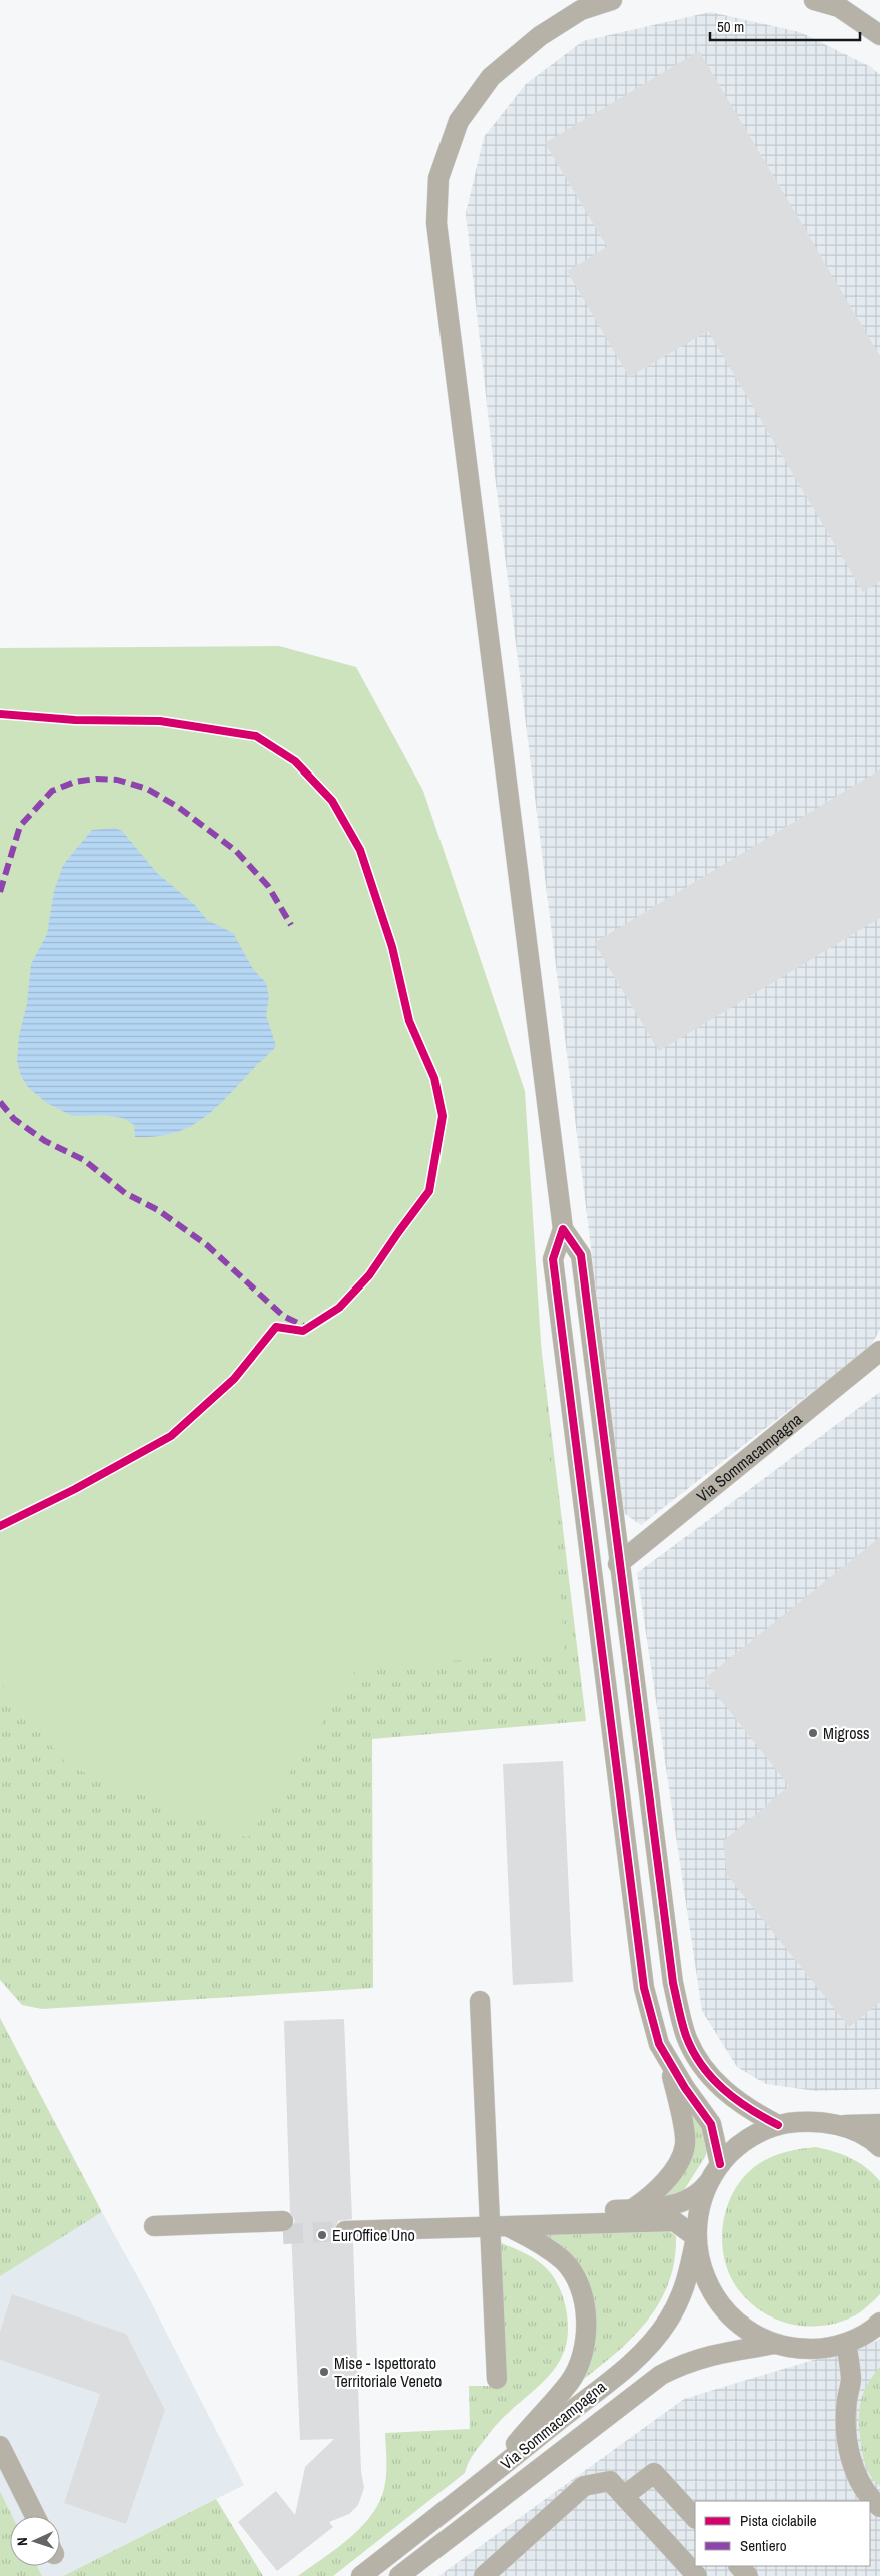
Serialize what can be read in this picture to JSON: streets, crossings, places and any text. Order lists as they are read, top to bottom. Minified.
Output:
{"streets":{"street":["Via Sommacampagna"]},"places":["Migross","EurOffice Uno","Mise - Ispettorato Territoriale Veneto"],"legend":["Pista ciclabile","Sentiero"],"scale_bar":"50 m","north":"left"}
